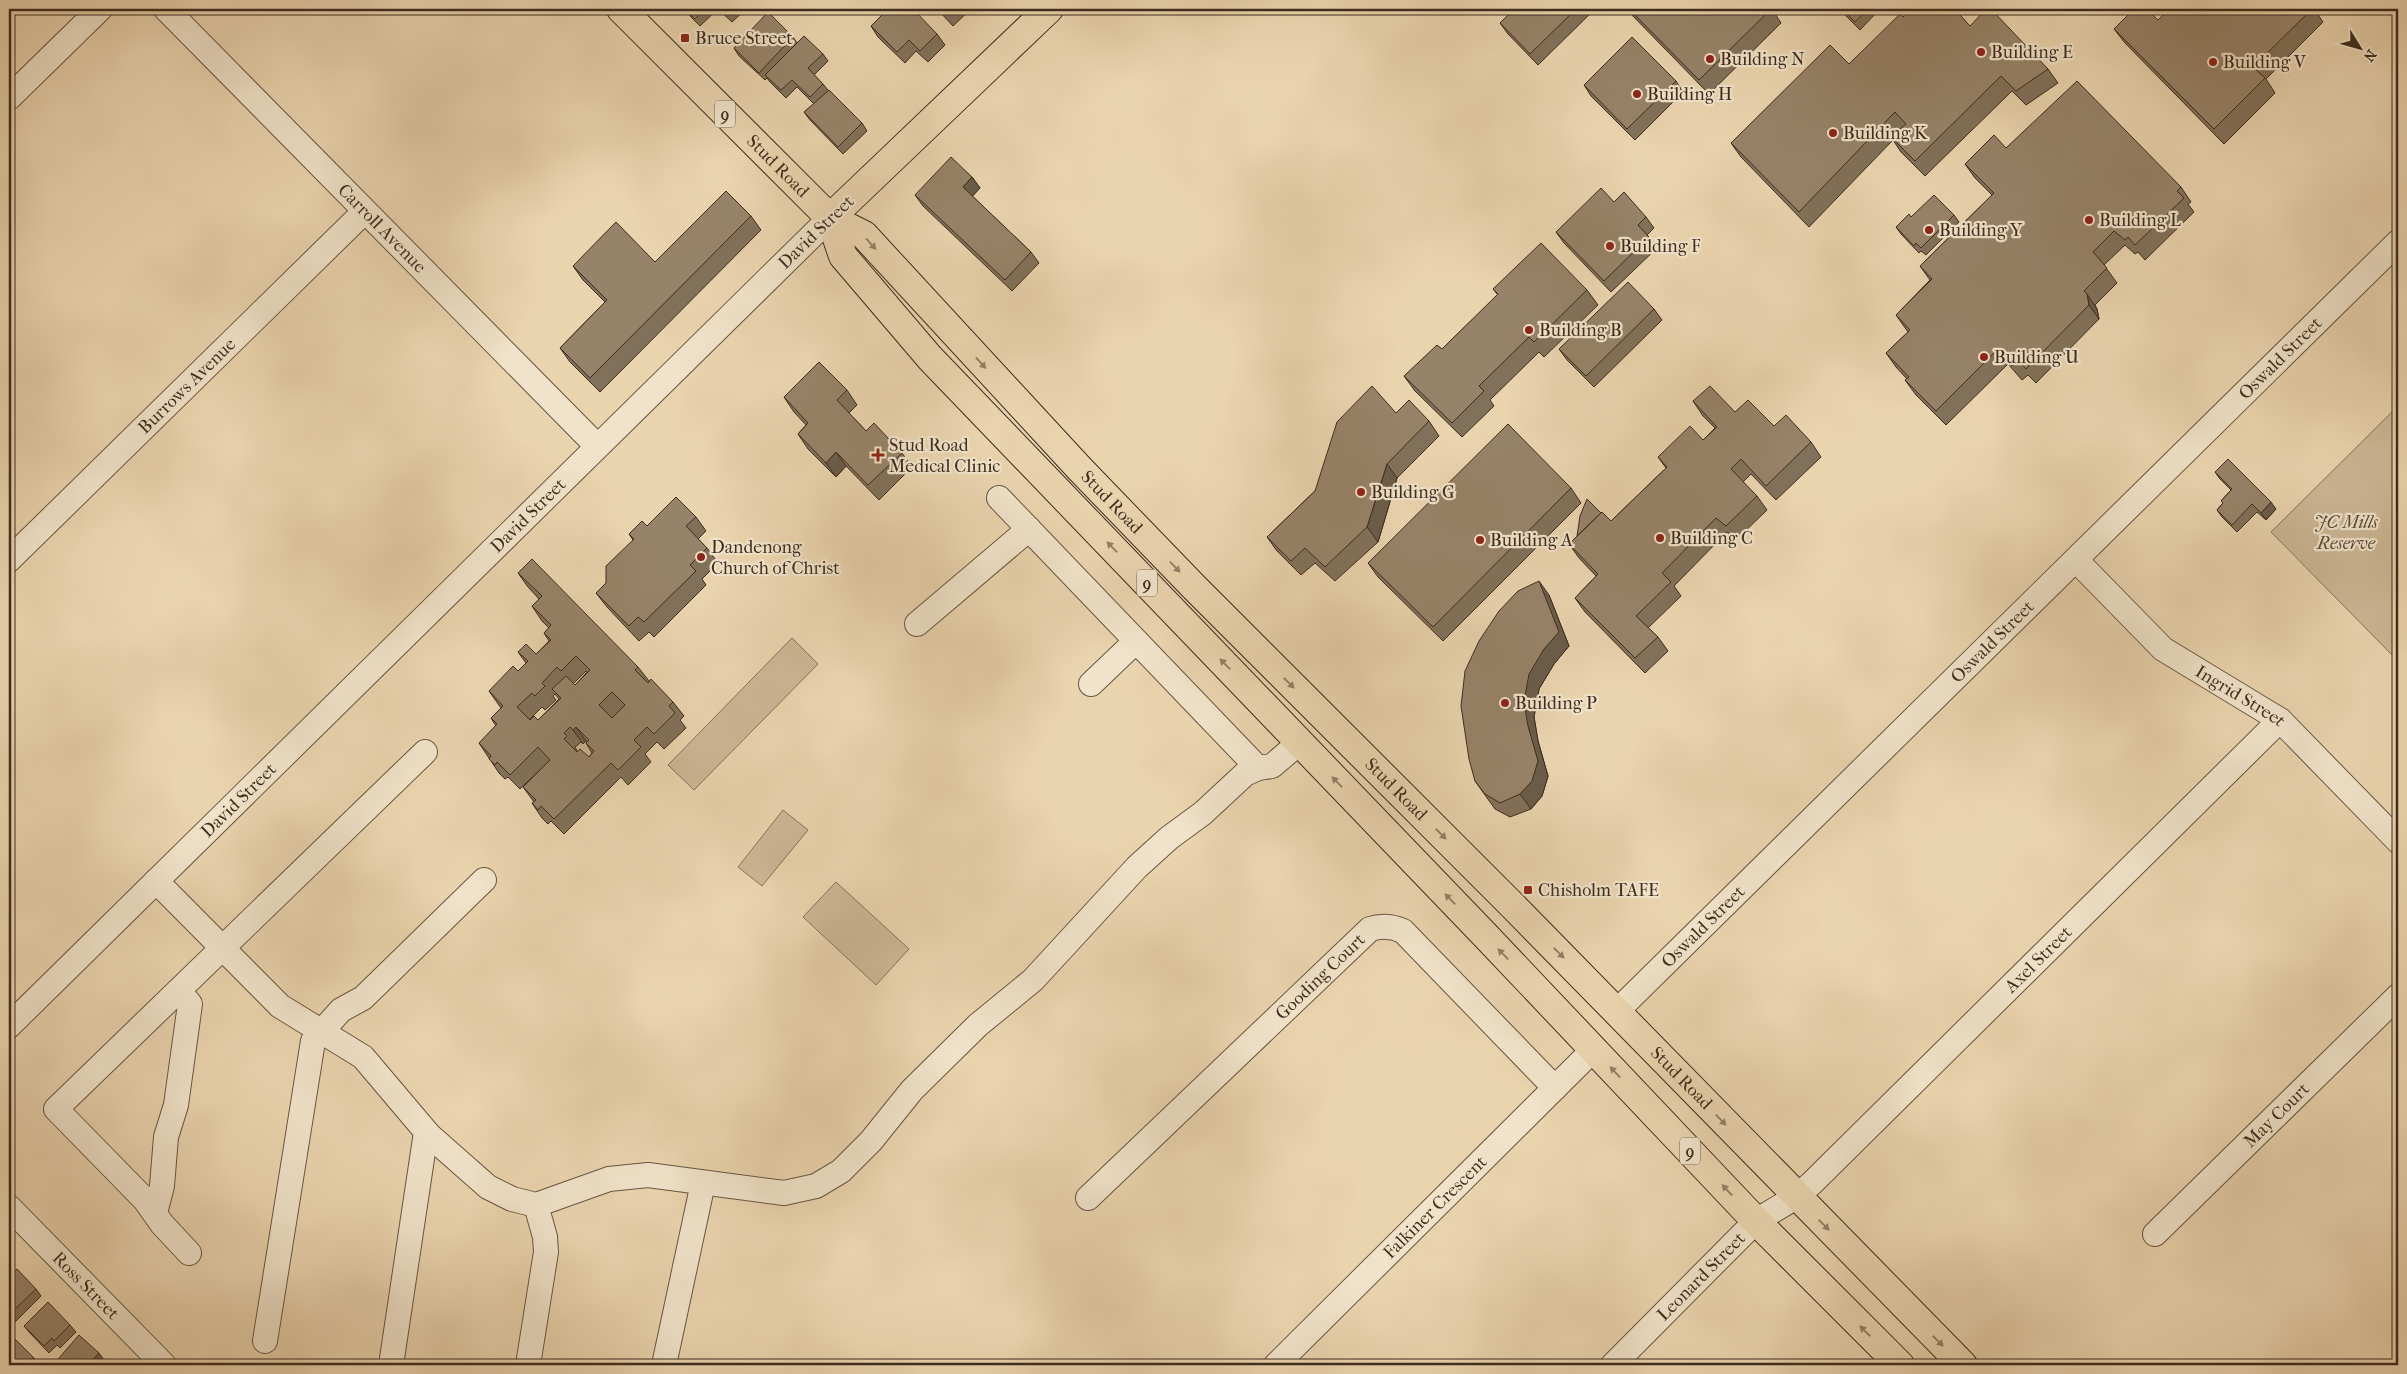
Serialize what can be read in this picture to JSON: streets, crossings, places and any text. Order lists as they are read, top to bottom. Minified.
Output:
{"streets":{"main road":["9","Stud Road","David Street","Oswald Street"],"street":["Carroll Avenue","Burrows Avenue","Ingrid Street","Axel Street","Gooding Court","May Court","Falkiner Crescent","Leonard Street","Ross Street"]},"crossings":[["Stud Road","David Street"],["Stud Road","Oswald Street"],["Stud Road","Axel Street"],["Stud Road","Falkiner Crescent"],["Stud Road","Leonard Street"],["Carroll Avenue","David Street"],["Carroll Avenue","Burrows Avenue"],["Oswald Street","Ingrid Street"],["Oswald Street","Falkiner Crescent"],["Ingrid Street","Axel Street"],["Axel Street","Leonard Street"],["Gooding Court","Falkiner Crescent"]],"parks":["JC Mills Reserve"],"places":{"transit":["Bruce Street","Chisholm TAFE"],"other":["Building E","Building N","Building V","Building H","Building K","Building L","Building Y","Building F","Building B","Building U","Building G","Building C","Building A","Dandenong Church of Christ","Building P"],"health":["Stud Road Medical Clinic"]},"north":"bottom right"}
